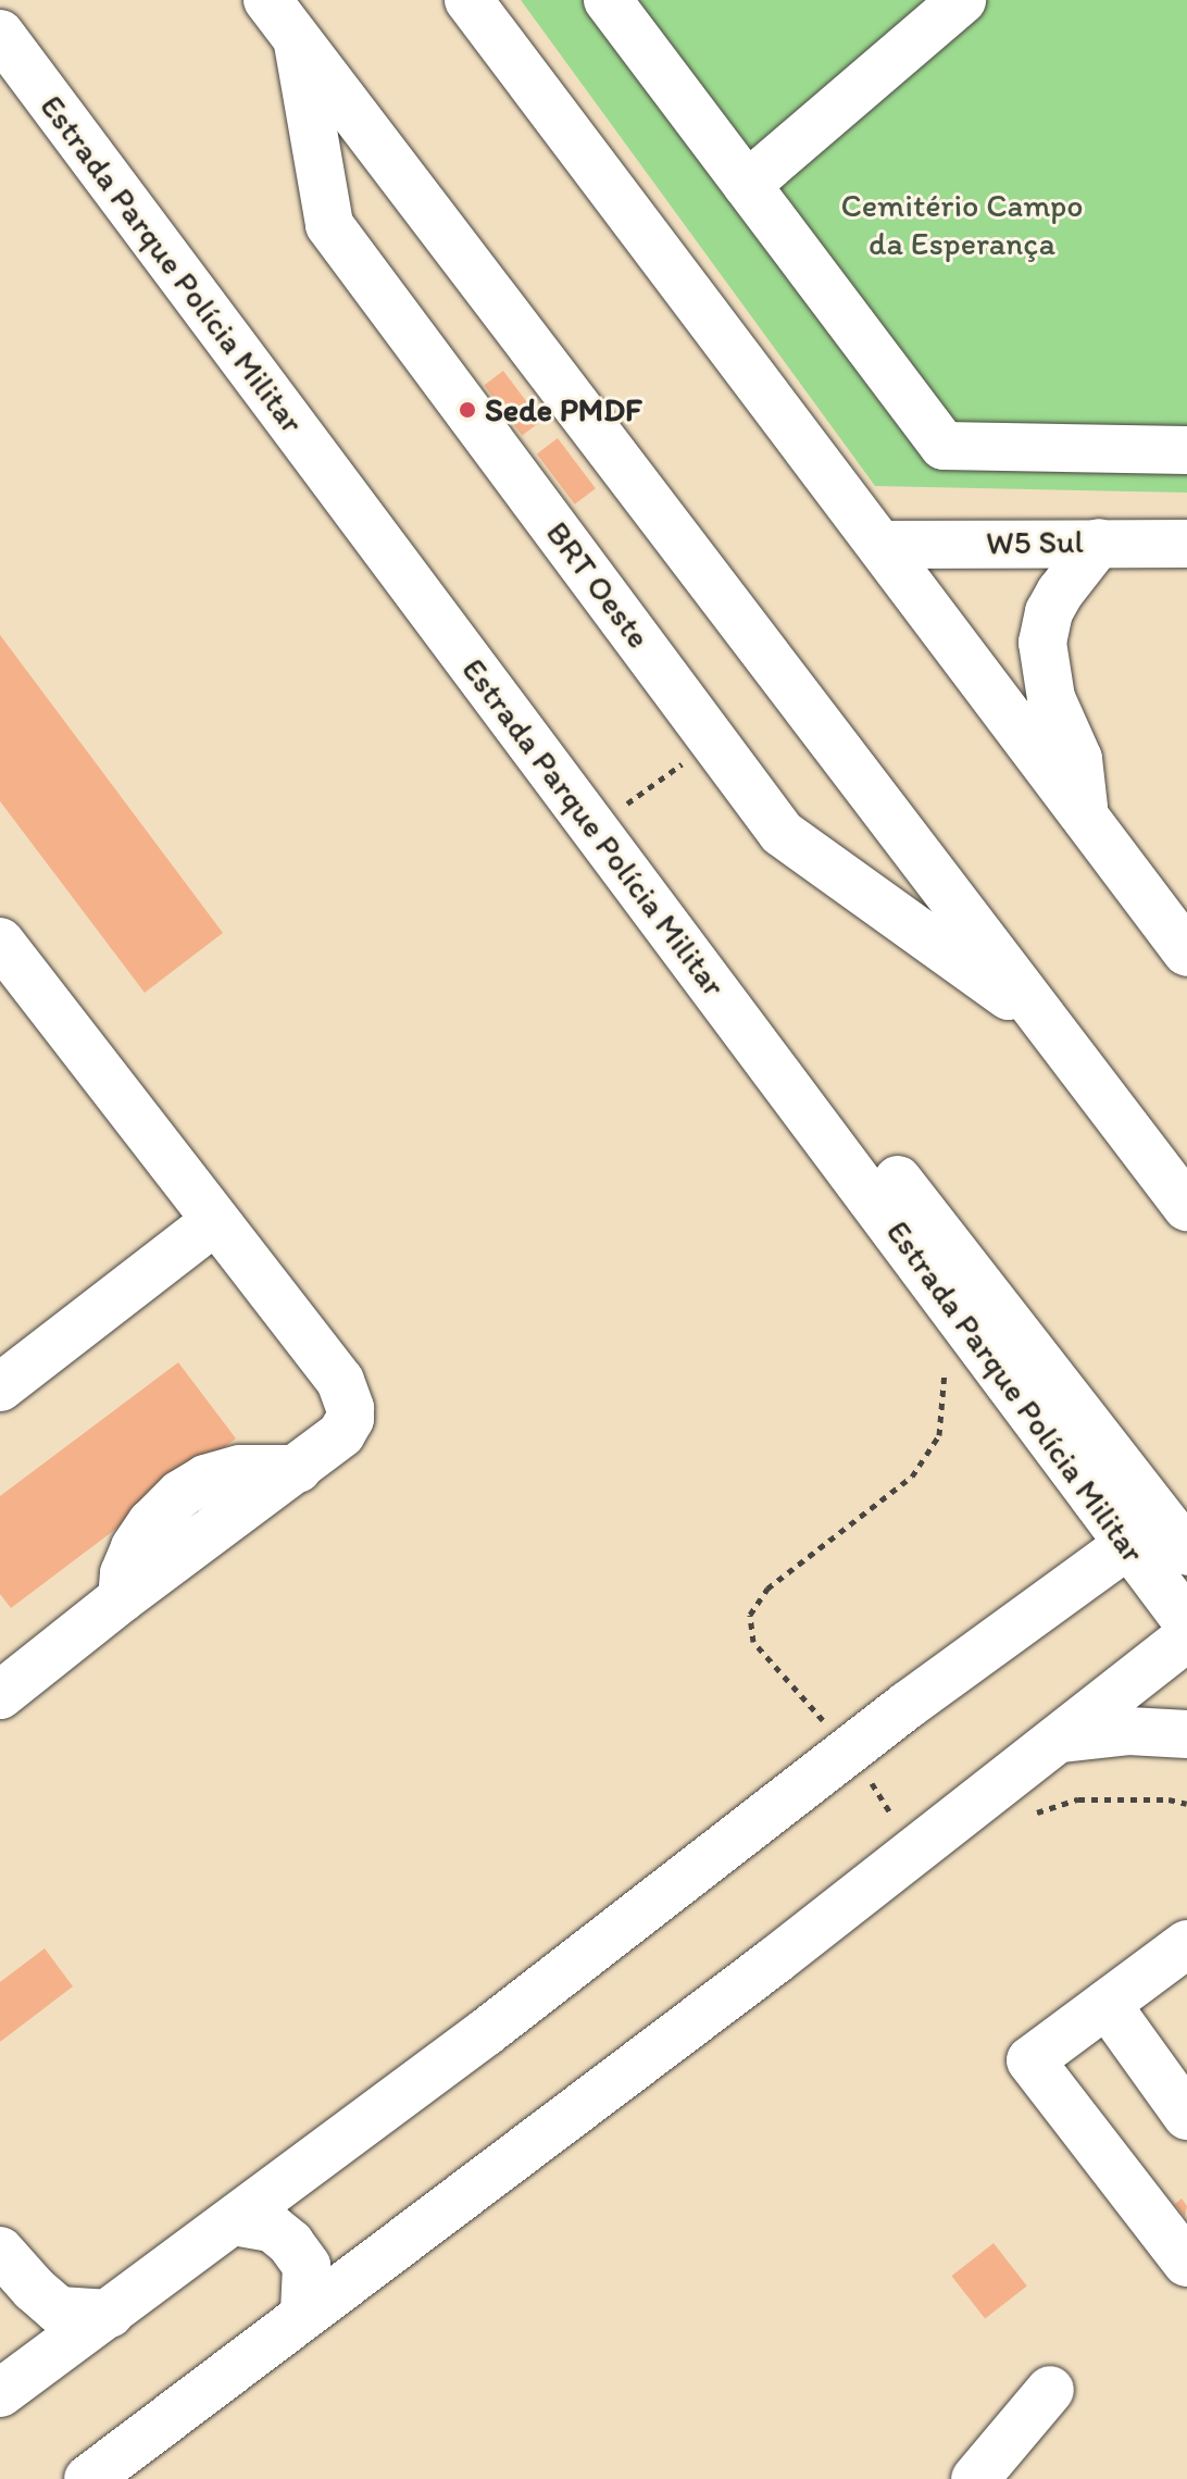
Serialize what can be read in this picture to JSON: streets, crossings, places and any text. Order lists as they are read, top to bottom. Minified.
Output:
{"streets":{"main road":["Estrada Parque Polícia Militar","W5 Sul","BRT Oeste"]},"parks":["Cemitério Campo da Esperança"],"places":["Sede PMDF"]}
